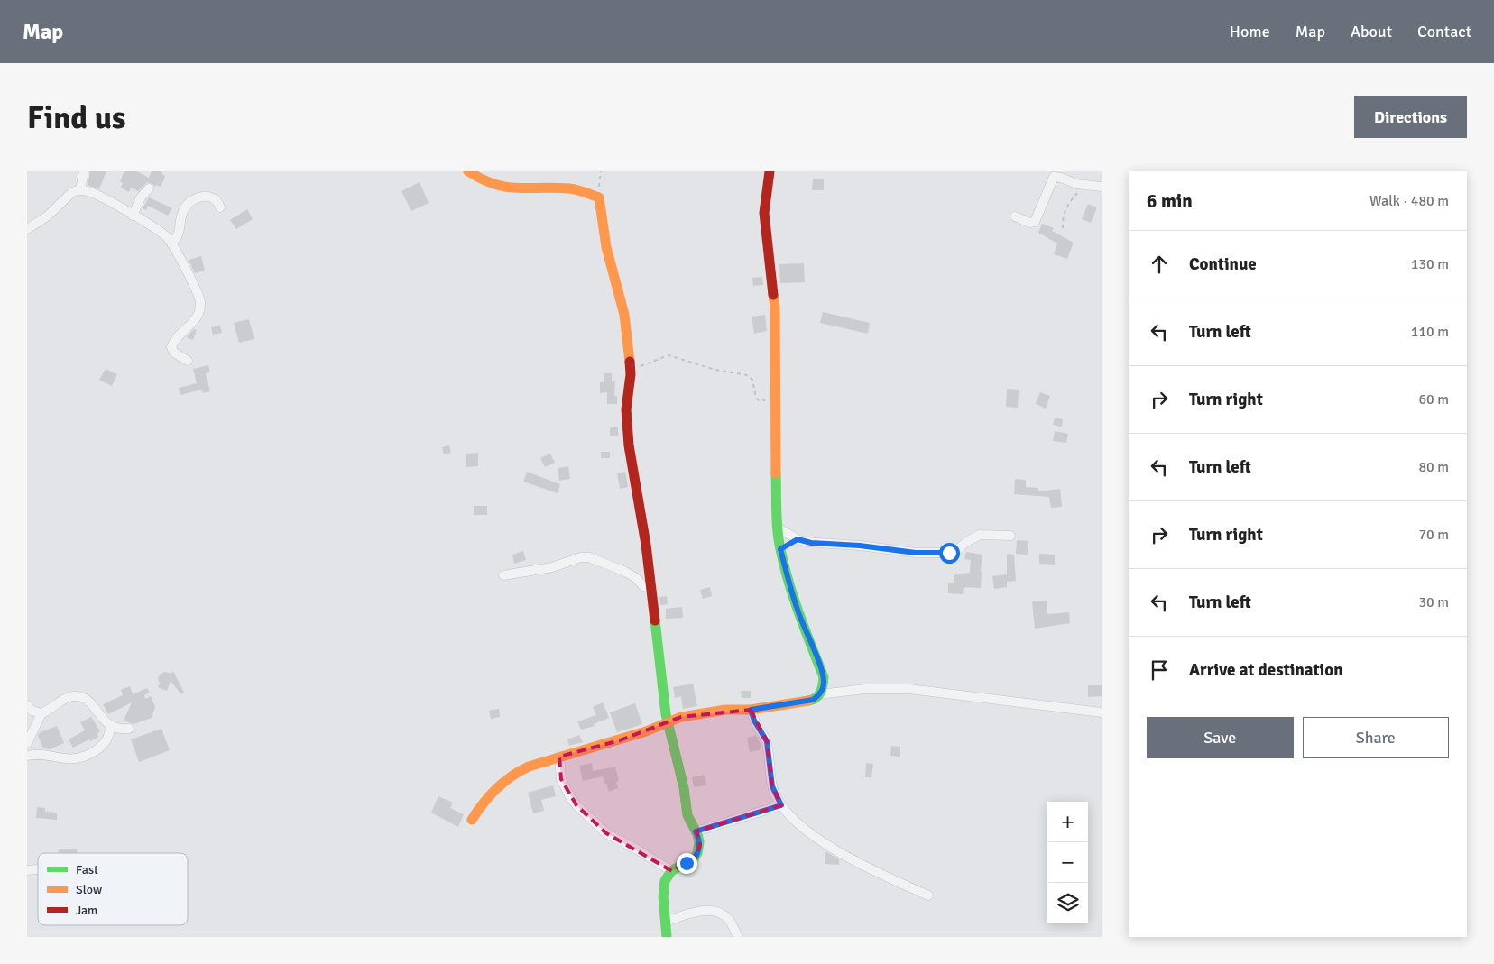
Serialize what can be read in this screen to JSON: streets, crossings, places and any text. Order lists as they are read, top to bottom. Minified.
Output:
{"legend":["Fast","Slow","Jam"],"page":{"header":"Map","nav":["Home","Map","About","Contact"],"buttons":["Directions",["Save","Share"]],"title":"Find us","heading":["6 min","Walk · 480 m"],"list":[["Continue","130 m"],["Turn left","110 m"],["Turn right","60 m"],["Turn left","80 m"],["Turn right","70 m"],["Turn left","30 m"],"Arrive at destination"],"map_buttons":["+","−"]}}
